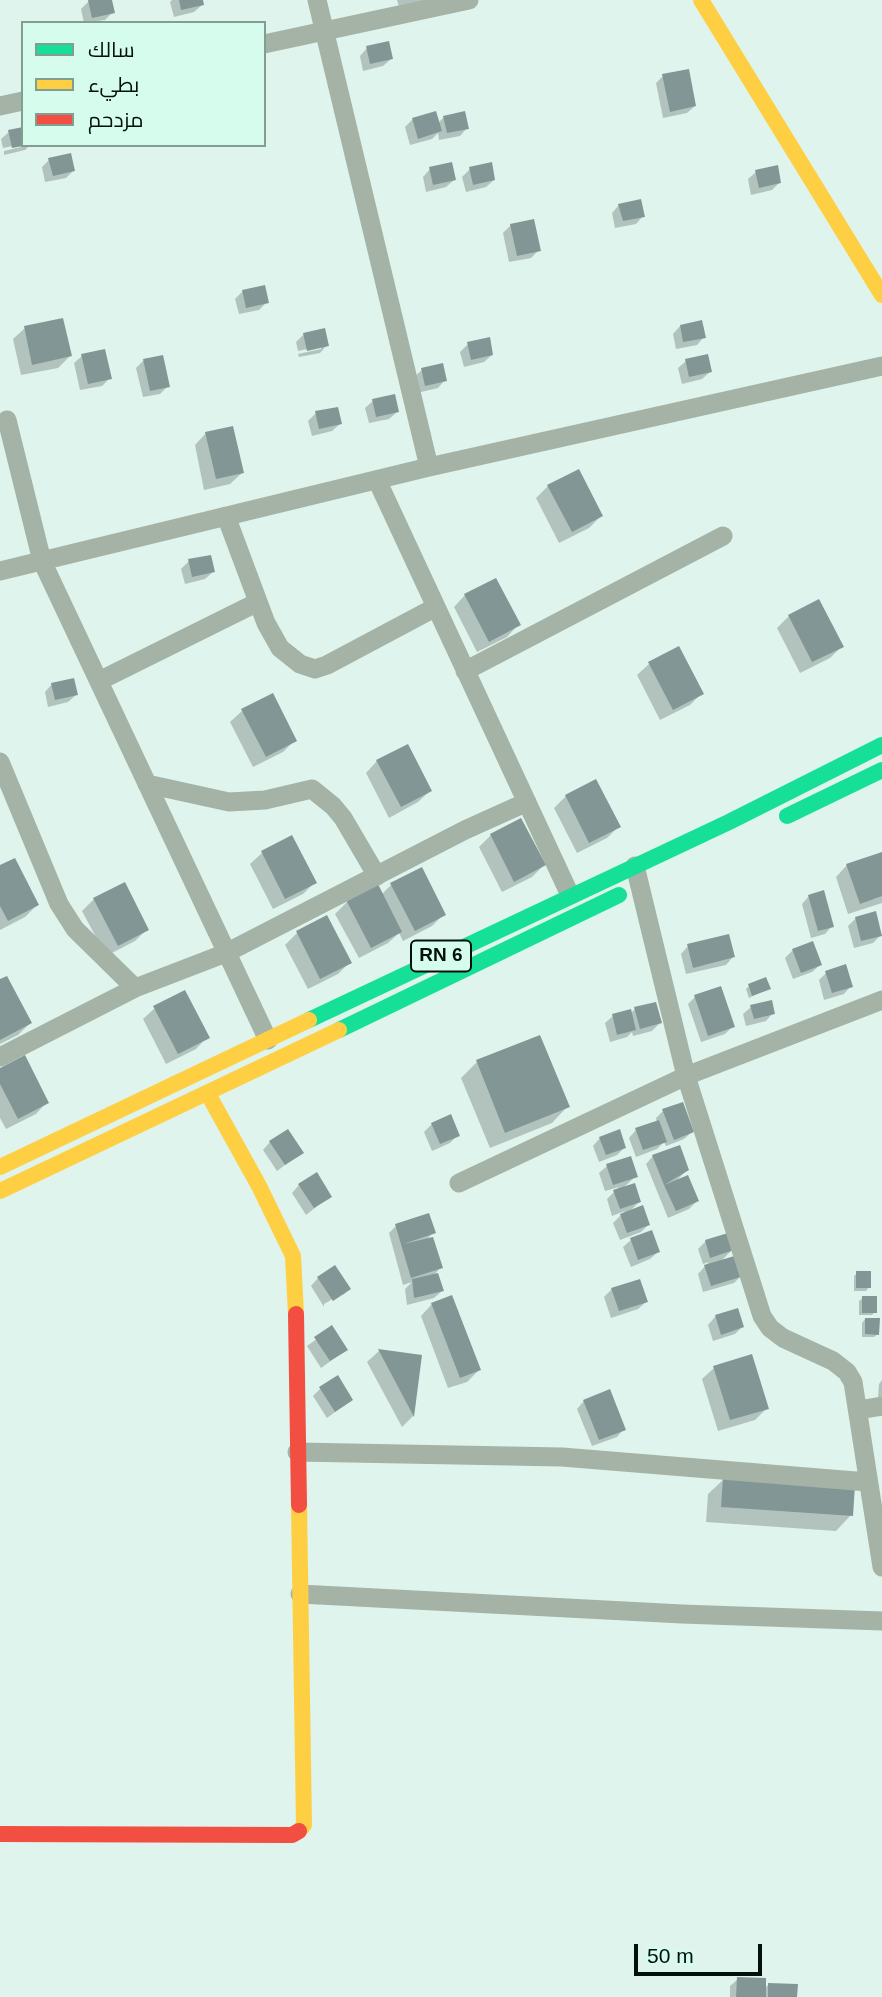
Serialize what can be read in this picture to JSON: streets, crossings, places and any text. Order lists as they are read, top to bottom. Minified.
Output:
{"streets":{"main road":["RN 6"]},"legend":["سالك","بطيء","مزدحم"],"scale_bar":"50 m"}
